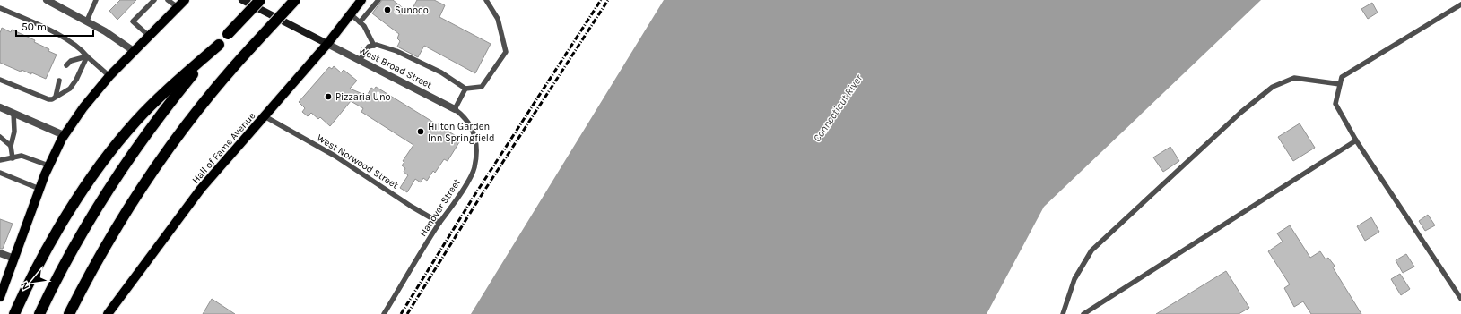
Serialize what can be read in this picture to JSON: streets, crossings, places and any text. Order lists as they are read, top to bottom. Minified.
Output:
{"streets":{"main road":["Hall of Fame Avenue"],"street":["West Broad Street"],"lane":["West Norwood Street","Hanover Street"]},"crossings":[["West Broad Street","Hall of Fame Avenue"],["West Broad Street","Hanover Street"],["Hall of Fame Avenue","West Norwood Street"],["West Norwood Street","Hanover Street"]],"water":["Connecticut River"],"places":["Sunoco","Pizzaria Uno","Hilton Garden Inn Springfield"],"scale_bar":"50 m","north":"bottom left"}
